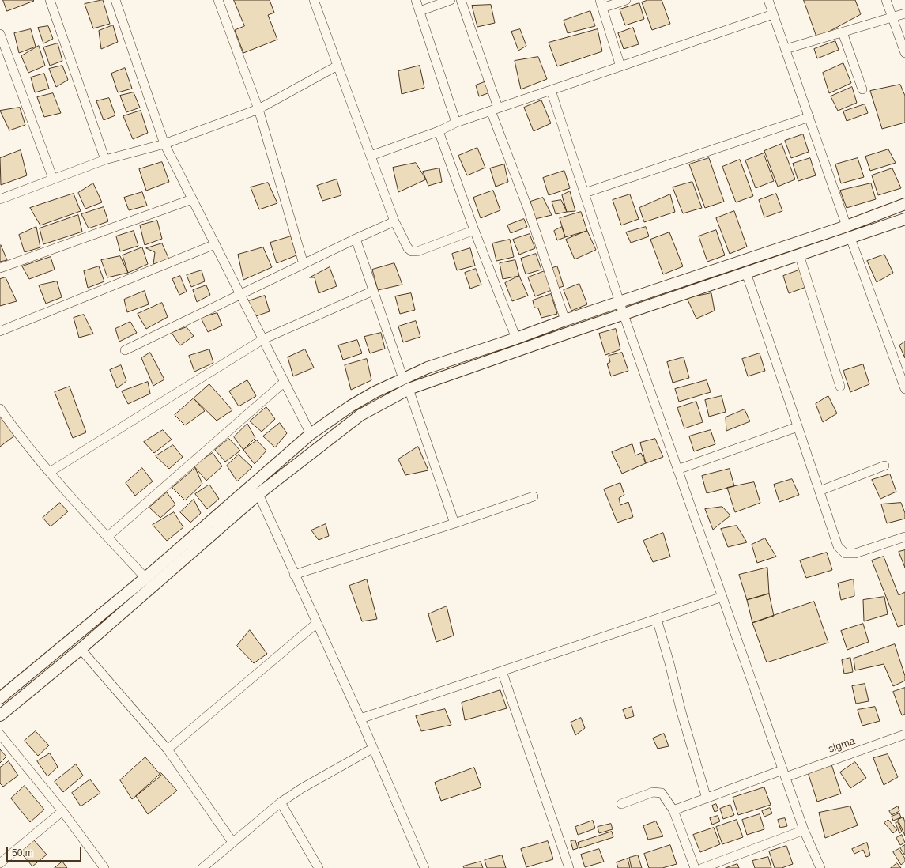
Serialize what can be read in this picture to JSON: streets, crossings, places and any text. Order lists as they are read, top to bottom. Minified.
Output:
{"streets":{"street":["sigma"]},"scale_bar":"50 m"}
